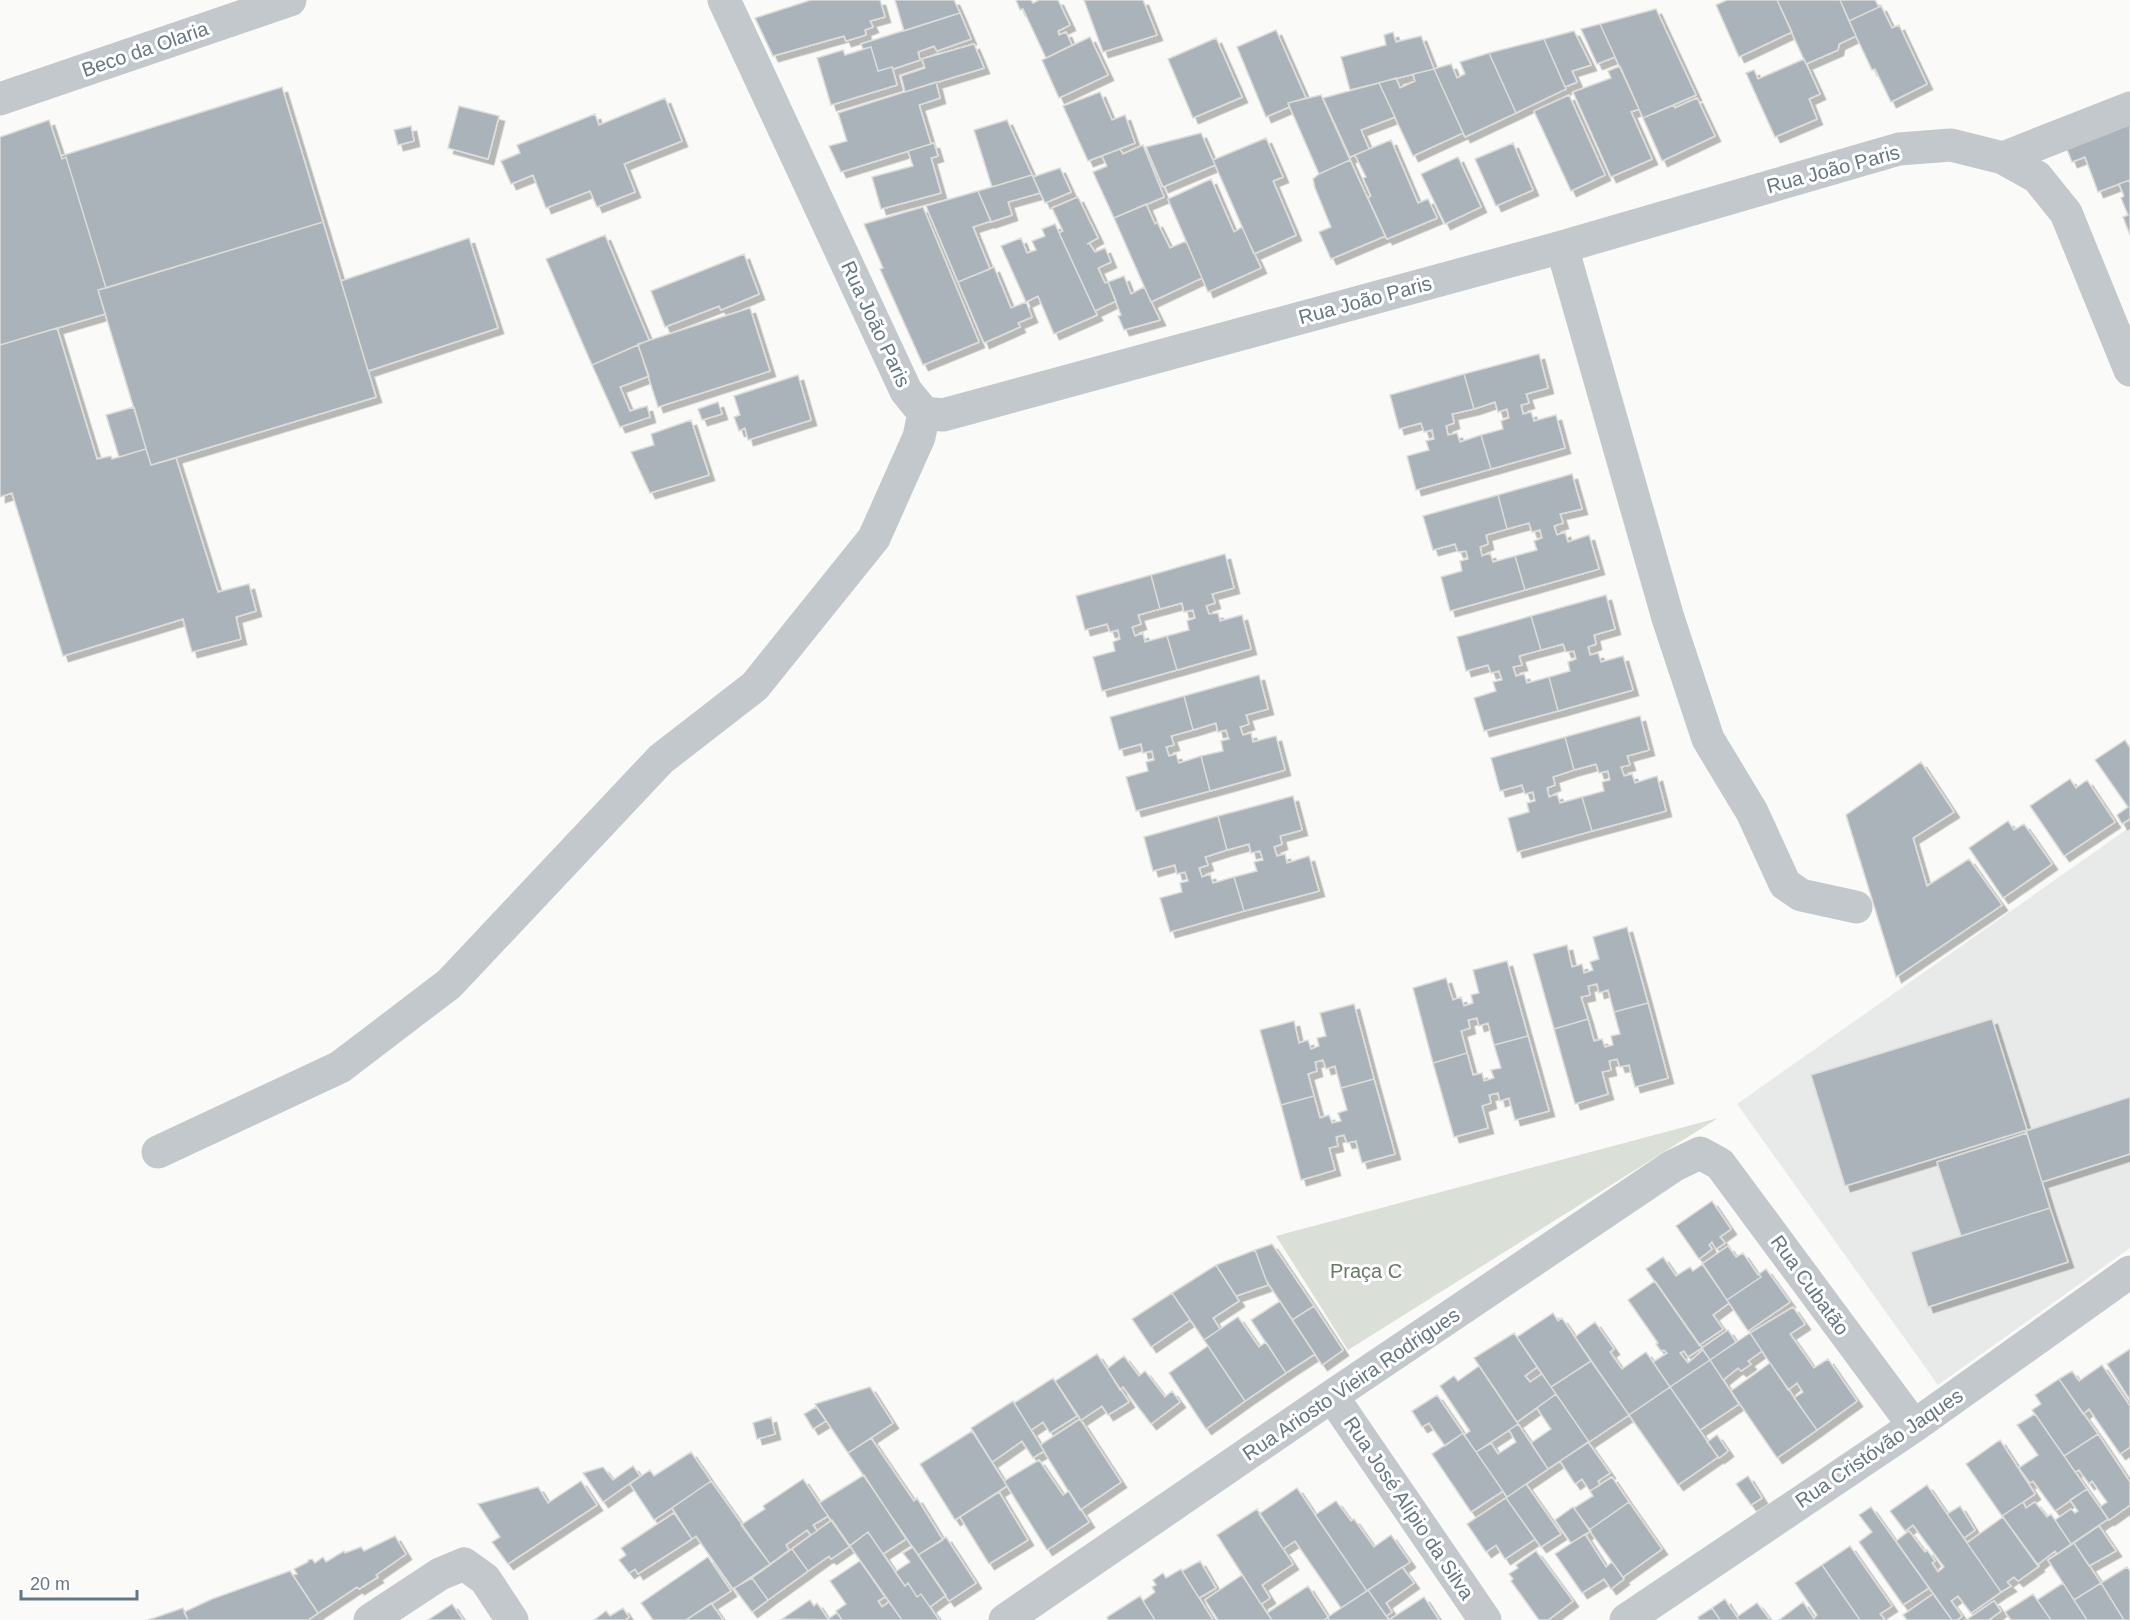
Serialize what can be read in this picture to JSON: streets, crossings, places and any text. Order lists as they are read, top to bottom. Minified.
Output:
{"streets":{"street":["Beco da Olaria","Rua João Paris","Rua Cubatão","Rua Ariosto Vieira Rodrigues","Rua Cristóvão Jaques","Rua José Alípio da Silva"]},"crossings":[["Rua Cubatão","Rua Ariosto Vieira Rodrigues"],["Rua Cubatão","Rua Cristóvão Jaques"],["Rua Ariosto Vieira Rodrigues","Rua José Alípio da Silva"]],"parks":["Praça C"],"scale_bar":"20 m"}
